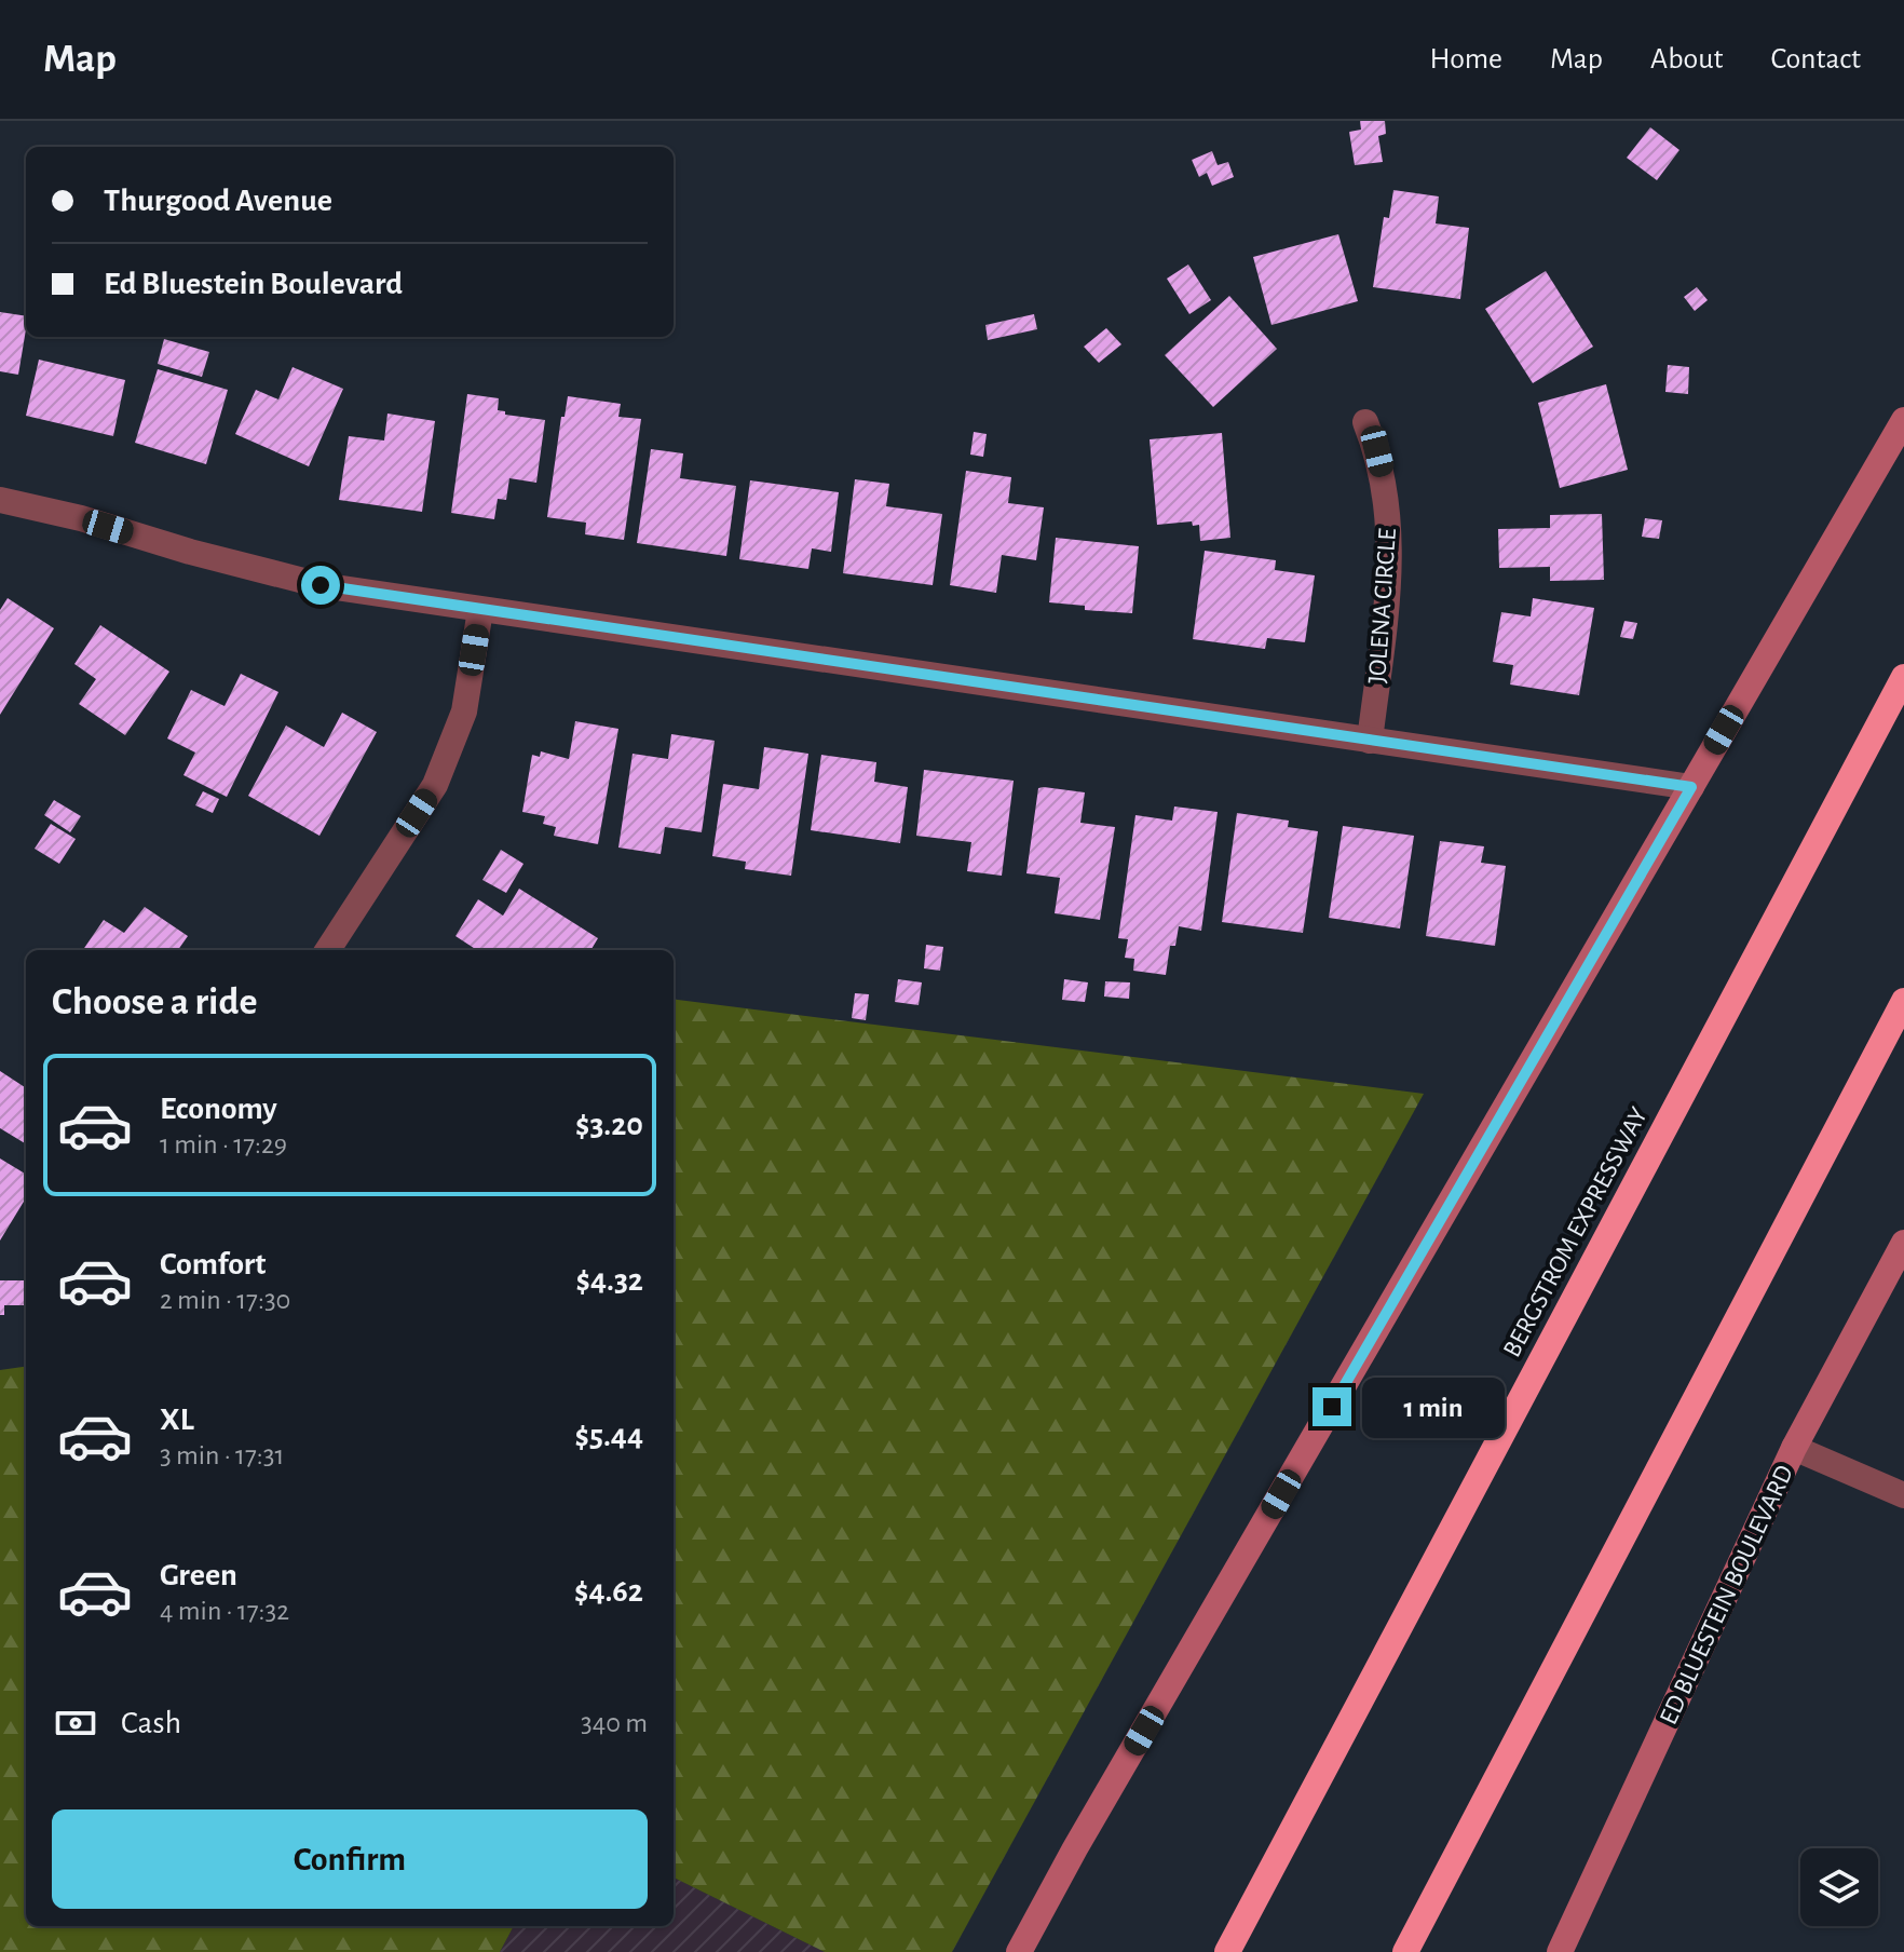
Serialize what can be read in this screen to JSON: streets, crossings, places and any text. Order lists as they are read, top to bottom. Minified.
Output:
{"streets":{"highway":["BERGSTROM EXPRESSWAY"],"main road":["ED BLUESTEIN BOULEVARD"],"street":["JOLENA CIRCLE"]},"page":{"header":"Map","nav":["Home","Map","About","Contact"],"banner":["Thurgood Avenue","Ed Bluestein Boulevard"],"heading":"Choose a ride","list":[{"name":"Economy","note":"1 min · 17:29","value":"$3.20"},{"name":"Comfort","note":"2 min · 17:30","value":"$4.32"},{"name":"XL","note":"3 min · 17:31","value":"$5.44"},{"name":"Green","note":"4 min · 17:32","value":"$4.62"}],"bubble":"1 min","pay":["Cash","340 m"],"buttons":"Confirm"}}
